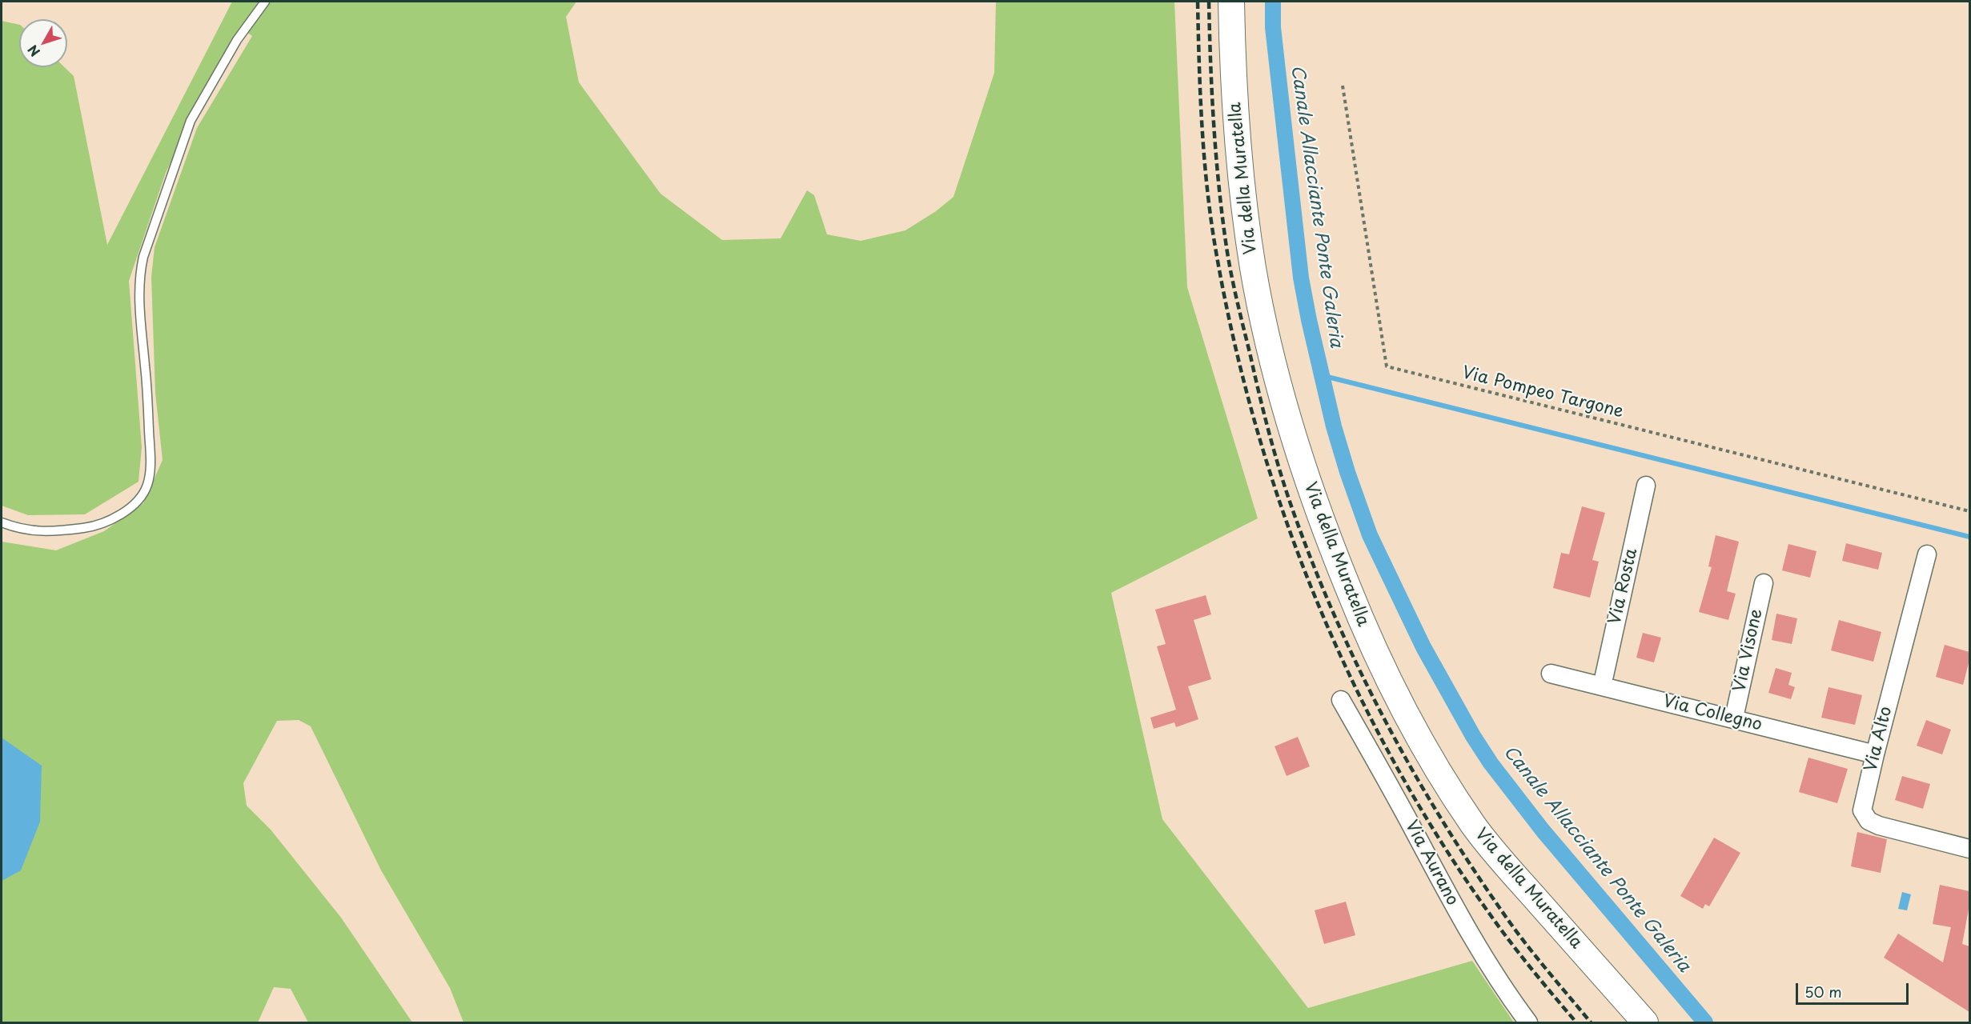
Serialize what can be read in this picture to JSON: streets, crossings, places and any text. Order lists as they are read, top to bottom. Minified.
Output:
{"streets":{"street":["Via della Muratella","Via Rosta","Via Visone","Via Collegno","Via Alto","Via Aurano"],"path":["Via Pompeo Targone"]},"crossings":[["Via Rosta","Via Collegno"],["Via Visone","Via Collegno"],["Via Collegno","Via Alto"]],"water":["Canale Allacciante Ponte Galeria"],"scale_bar":"50 m","north":"bottom left"}
